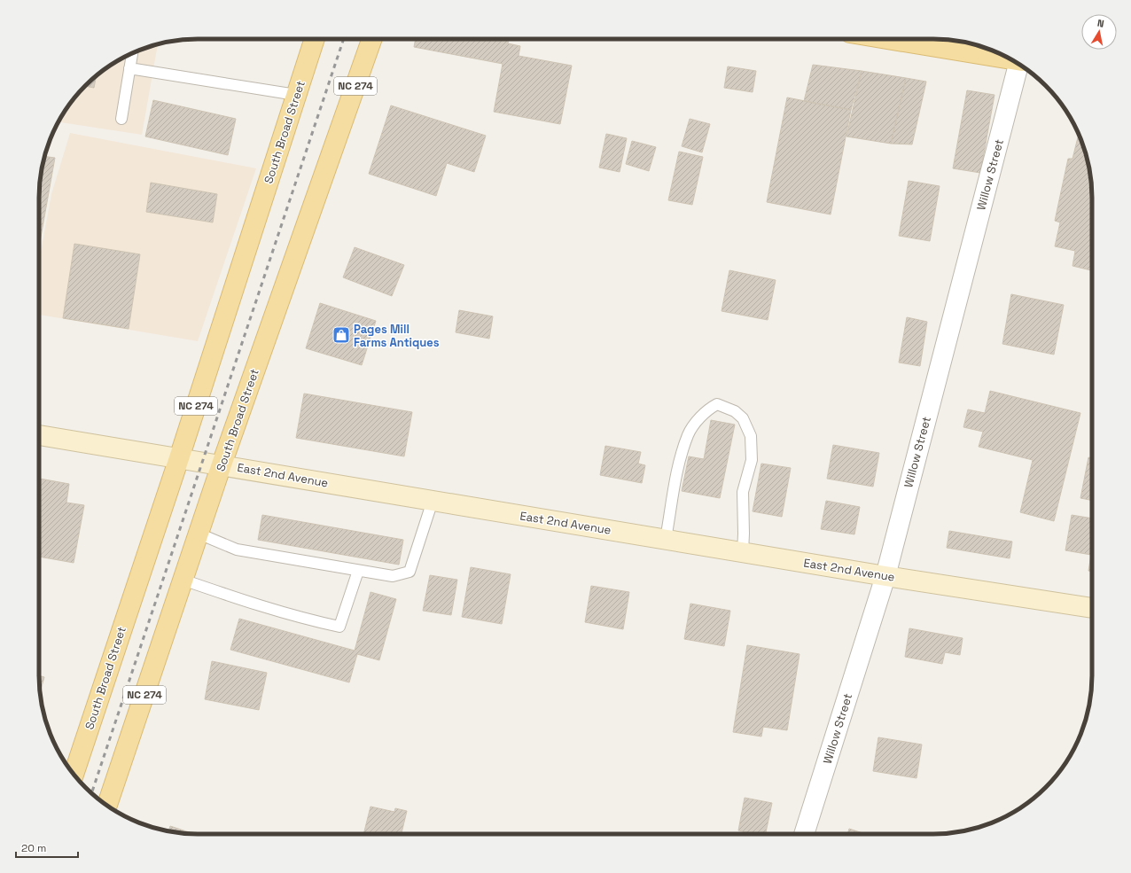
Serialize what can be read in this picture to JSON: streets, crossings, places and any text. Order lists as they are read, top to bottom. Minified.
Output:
{"streets":{"main road":["NC 274","South Broad Street"],"street":["Willow Street","East 2nd Avenue"]},"crossings":[["South Broad Street","East 2nd Avenue"],["Willow Street","East 2nd Avenue"]],"places":{"shop":["Pages Mill Farms Antiques"]},"scale_bar":"20 m","north":"top"}
